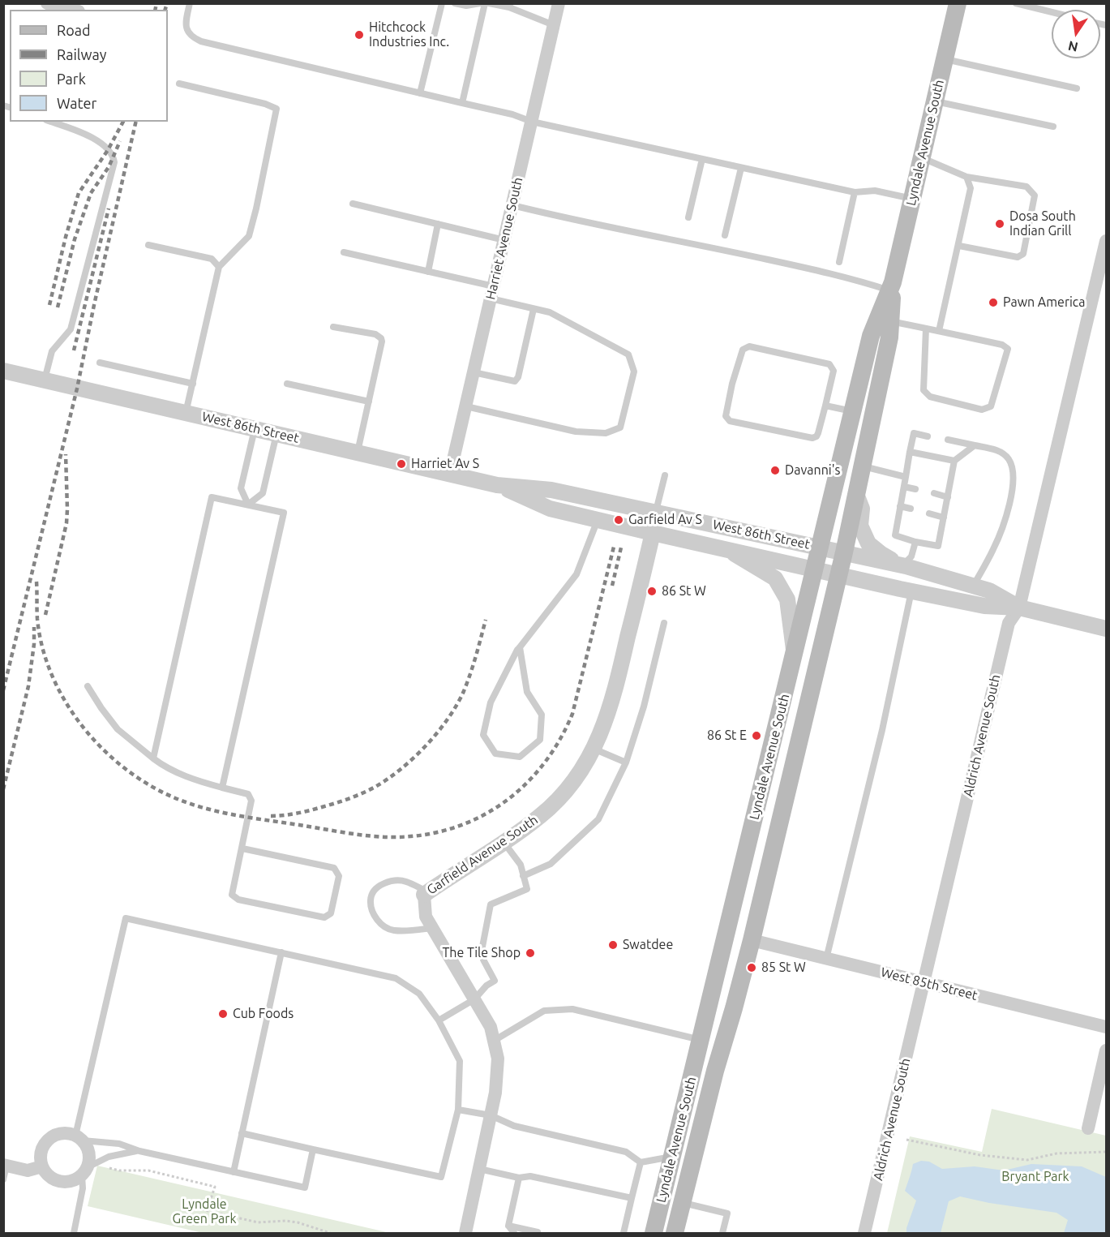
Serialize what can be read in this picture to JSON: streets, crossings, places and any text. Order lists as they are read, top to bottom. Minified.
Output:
{"streets":{"main road":["Lyndale Avenue South"],"street":["Harriet Avenue South","West 86th Street","Aldrich Avenue South","Garfield Avenue South","West 85th Street"]},"crossings":[["Lyndale Avenue South","West 86th Street"],["Lyndale Avenue South","West 85th Street"],["Harriet Avenue South","West 86th Street"],["West 86th Street","Aldrich Avenue South"],["West 86th Street","Garfield Avenue South"],["Aldrich Avenue South","West 85th Street"]],"parks":["Bryant Park","Lyndale Green Park"],"places":["Hitchcock Industries Inc.","Dosa South Indian Grill","Pawn America","Harriet Av S","Davanni's","Garfield Av S","86 St W","86 St E","Swatdee","The Tile Shop","85 St W","Cub Foods"],"legend":["Road","Railway","Park","Water"],"north":"bottom"}
